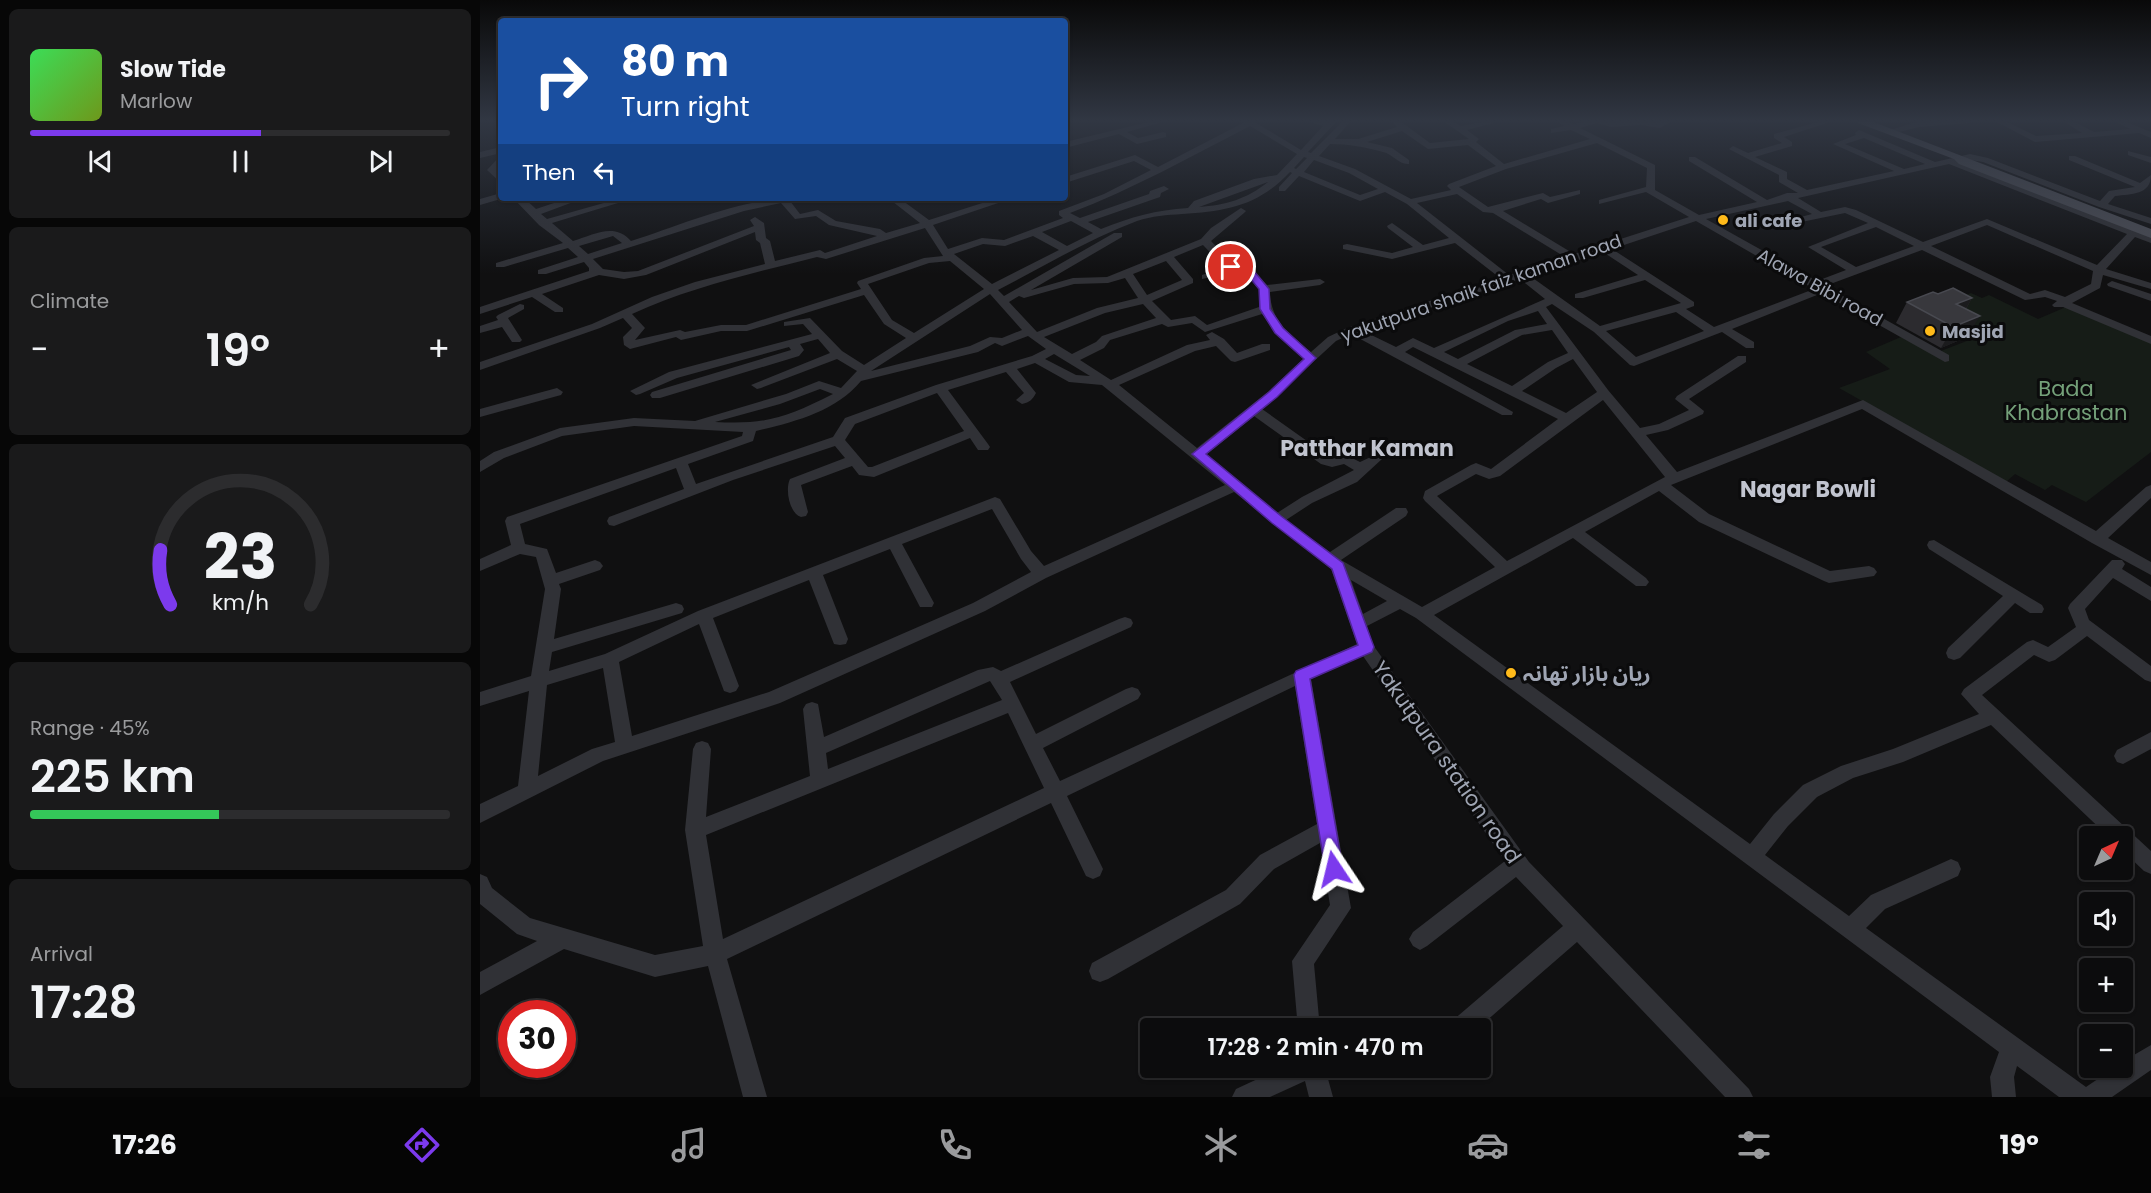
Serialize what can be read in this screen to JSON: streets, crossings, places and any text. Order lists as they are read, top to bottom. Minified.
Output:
{"streets":{"street":["Alawa Bibi road","yakutpura shaik faiz kaman road","Yakutpura station road"]},"crossings":[["Alawa Bibi road","yakutpura shaik faiz kaman road"]],"districts":["Patthar Kaman","Nagar Bowli"],"parks":["Bada Khabrastan"],"places":["ali cafe","Masjid","ریان بازار تھانہ"],"north":"top right","page":{"turn":["80 m","Turn right"],"song":["Slow Tide","Marlow"],"then":"Then","tile":["Climate",["Range · 45%","225 km"],["Arrival","17:28"]],"heat":["−","19°","+"],"map_buttons":["+","−"],"limit":"30","trip":"17:28 · 2 min · 470 m","tabs":["17:26","19°"],"gauge":["23","km/h"]}}
